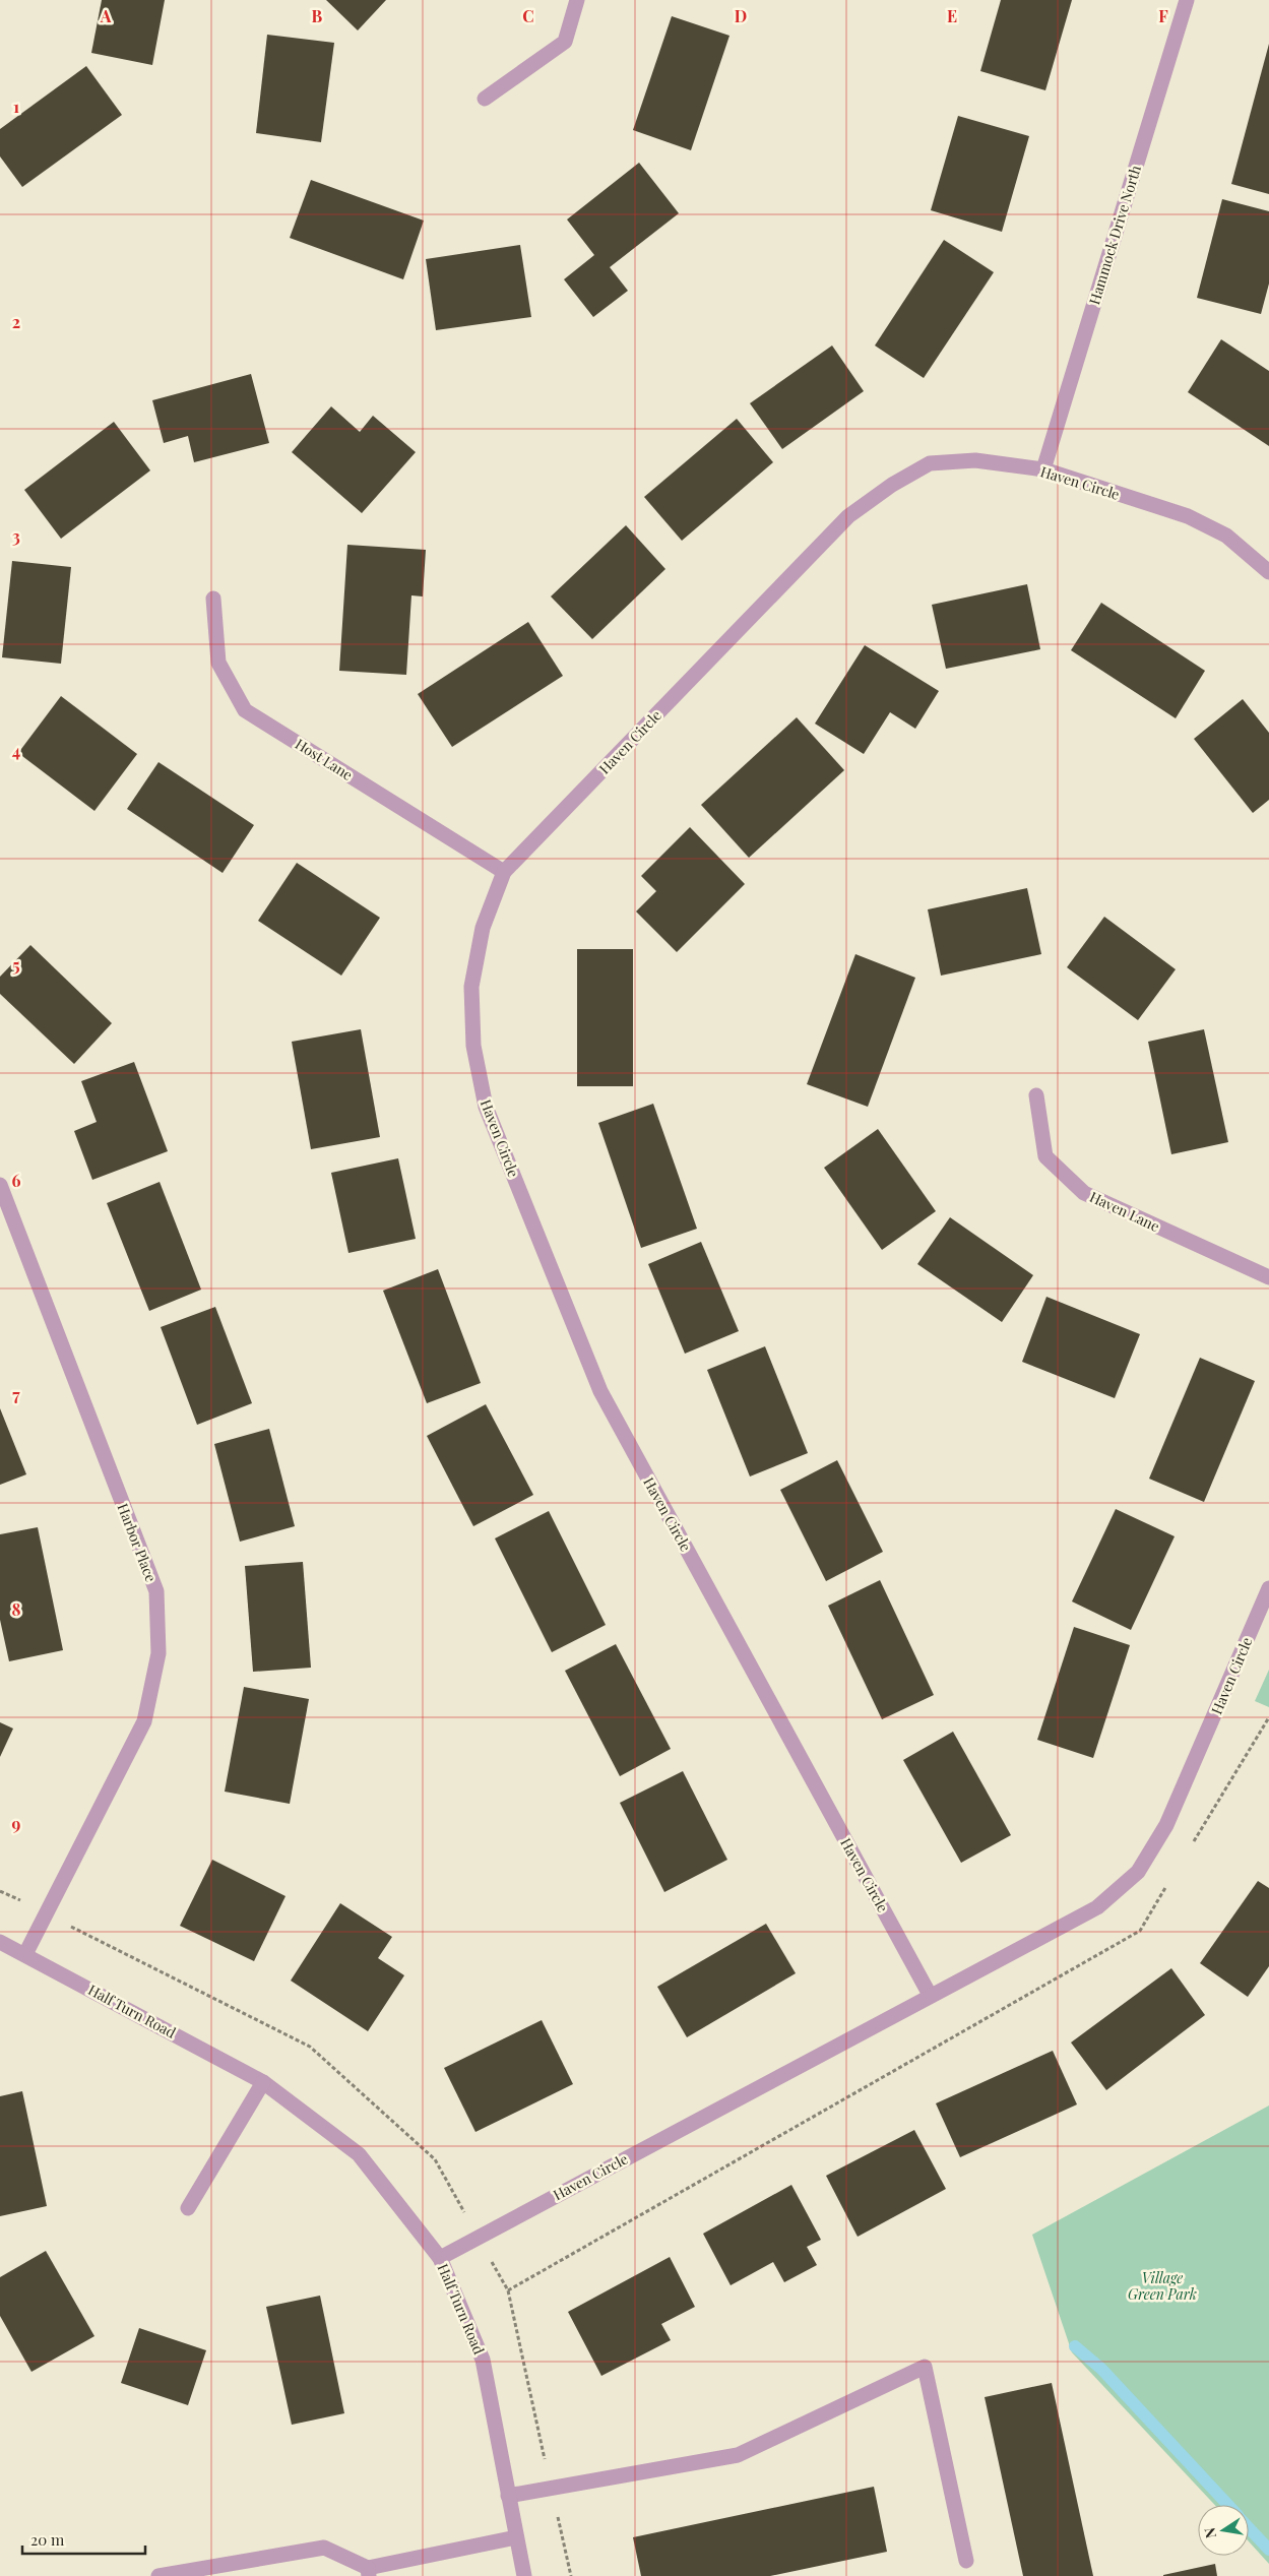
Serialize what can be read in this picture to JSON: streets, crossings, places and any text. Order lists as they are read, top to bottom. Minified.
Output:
{"streets":{"street":["Hammock Drive North","Haven Circle","Host Lane","Haven Lane","Harbor Place","Half Turn Road"]},"crossings":[["Hammock Drive North","Haven Circle"],["Haven Circle","Host Lane"],["Haven Circle","Half Turn Road"],["Harbor Place","Half Turn Road"]],"parks":["Village Green Park"],"scale_bar":"20 m","north":"left","grid":{"columns":["A","B","C","D","E","F"],"rows":["1","2","3","4","5","6","7","8","9"]}}
